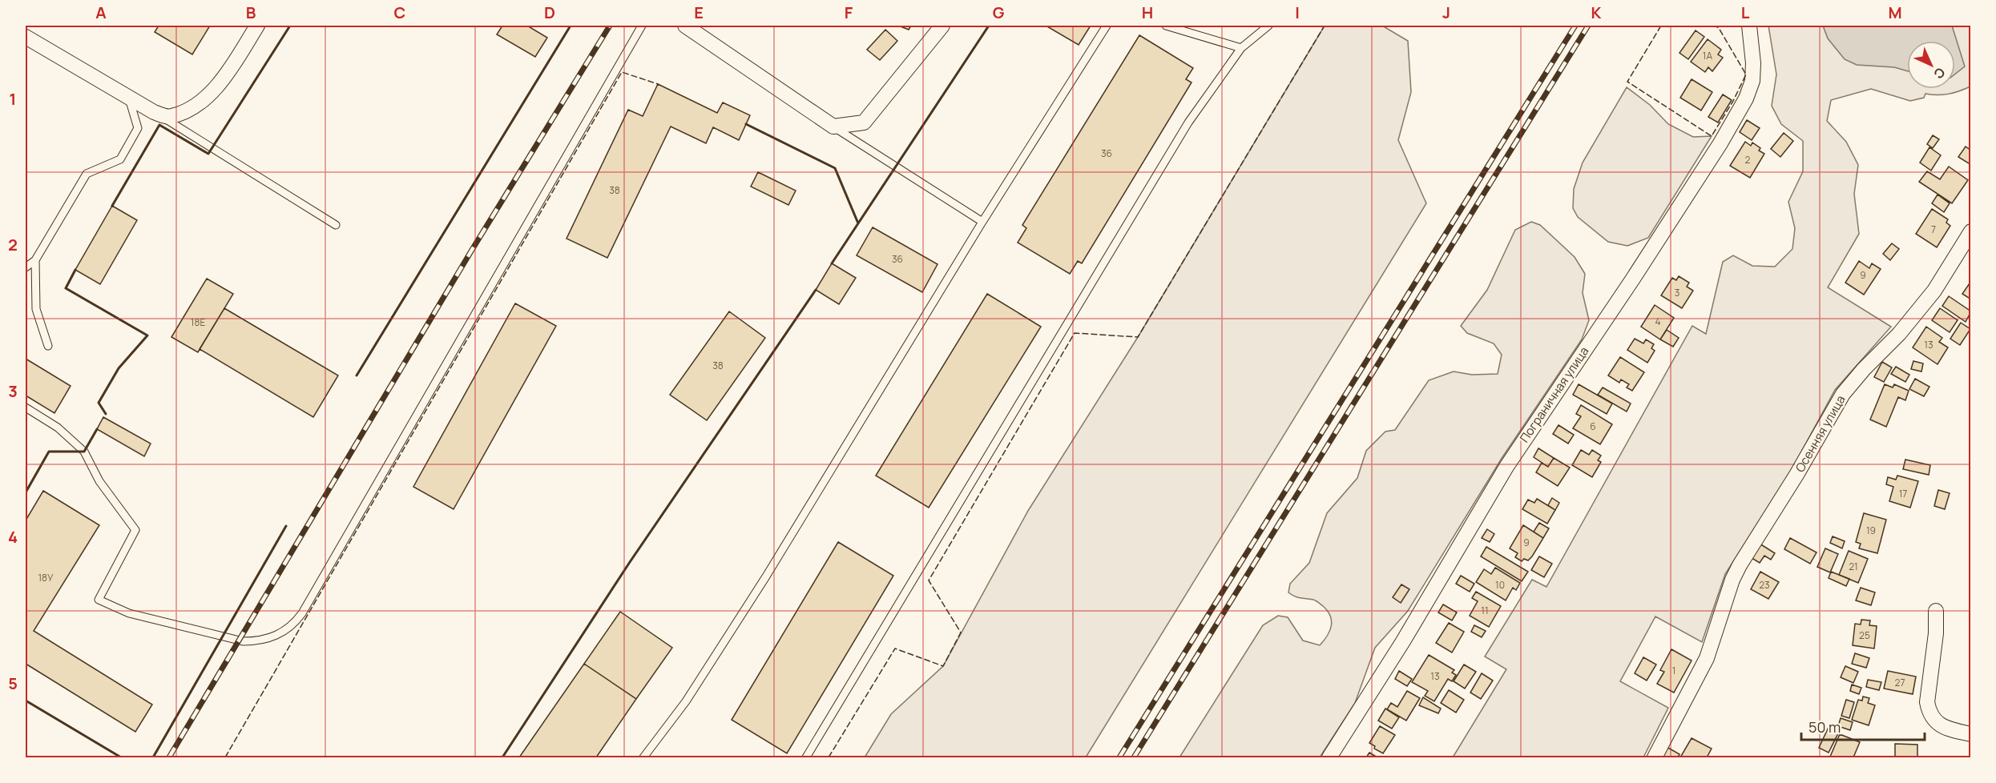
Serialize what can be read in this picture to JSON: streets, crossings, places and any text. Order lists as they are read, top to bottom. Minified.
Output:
{"streets":{"street":["Пограничная улица","Осенняя улица"]},"house_numbers":["1А","36","2","38","7","36","9","3","4","18Е","13","38","6","17","19","9","21","18У","10","23","11","25","1","13","27"],"scale_bar":"50 m","north":"bottom right","grid":{"columns":["A","B","C","D","E","F","G","H","I","J","K","L","M"],"rows":["1","2","3","4","5"]}}
